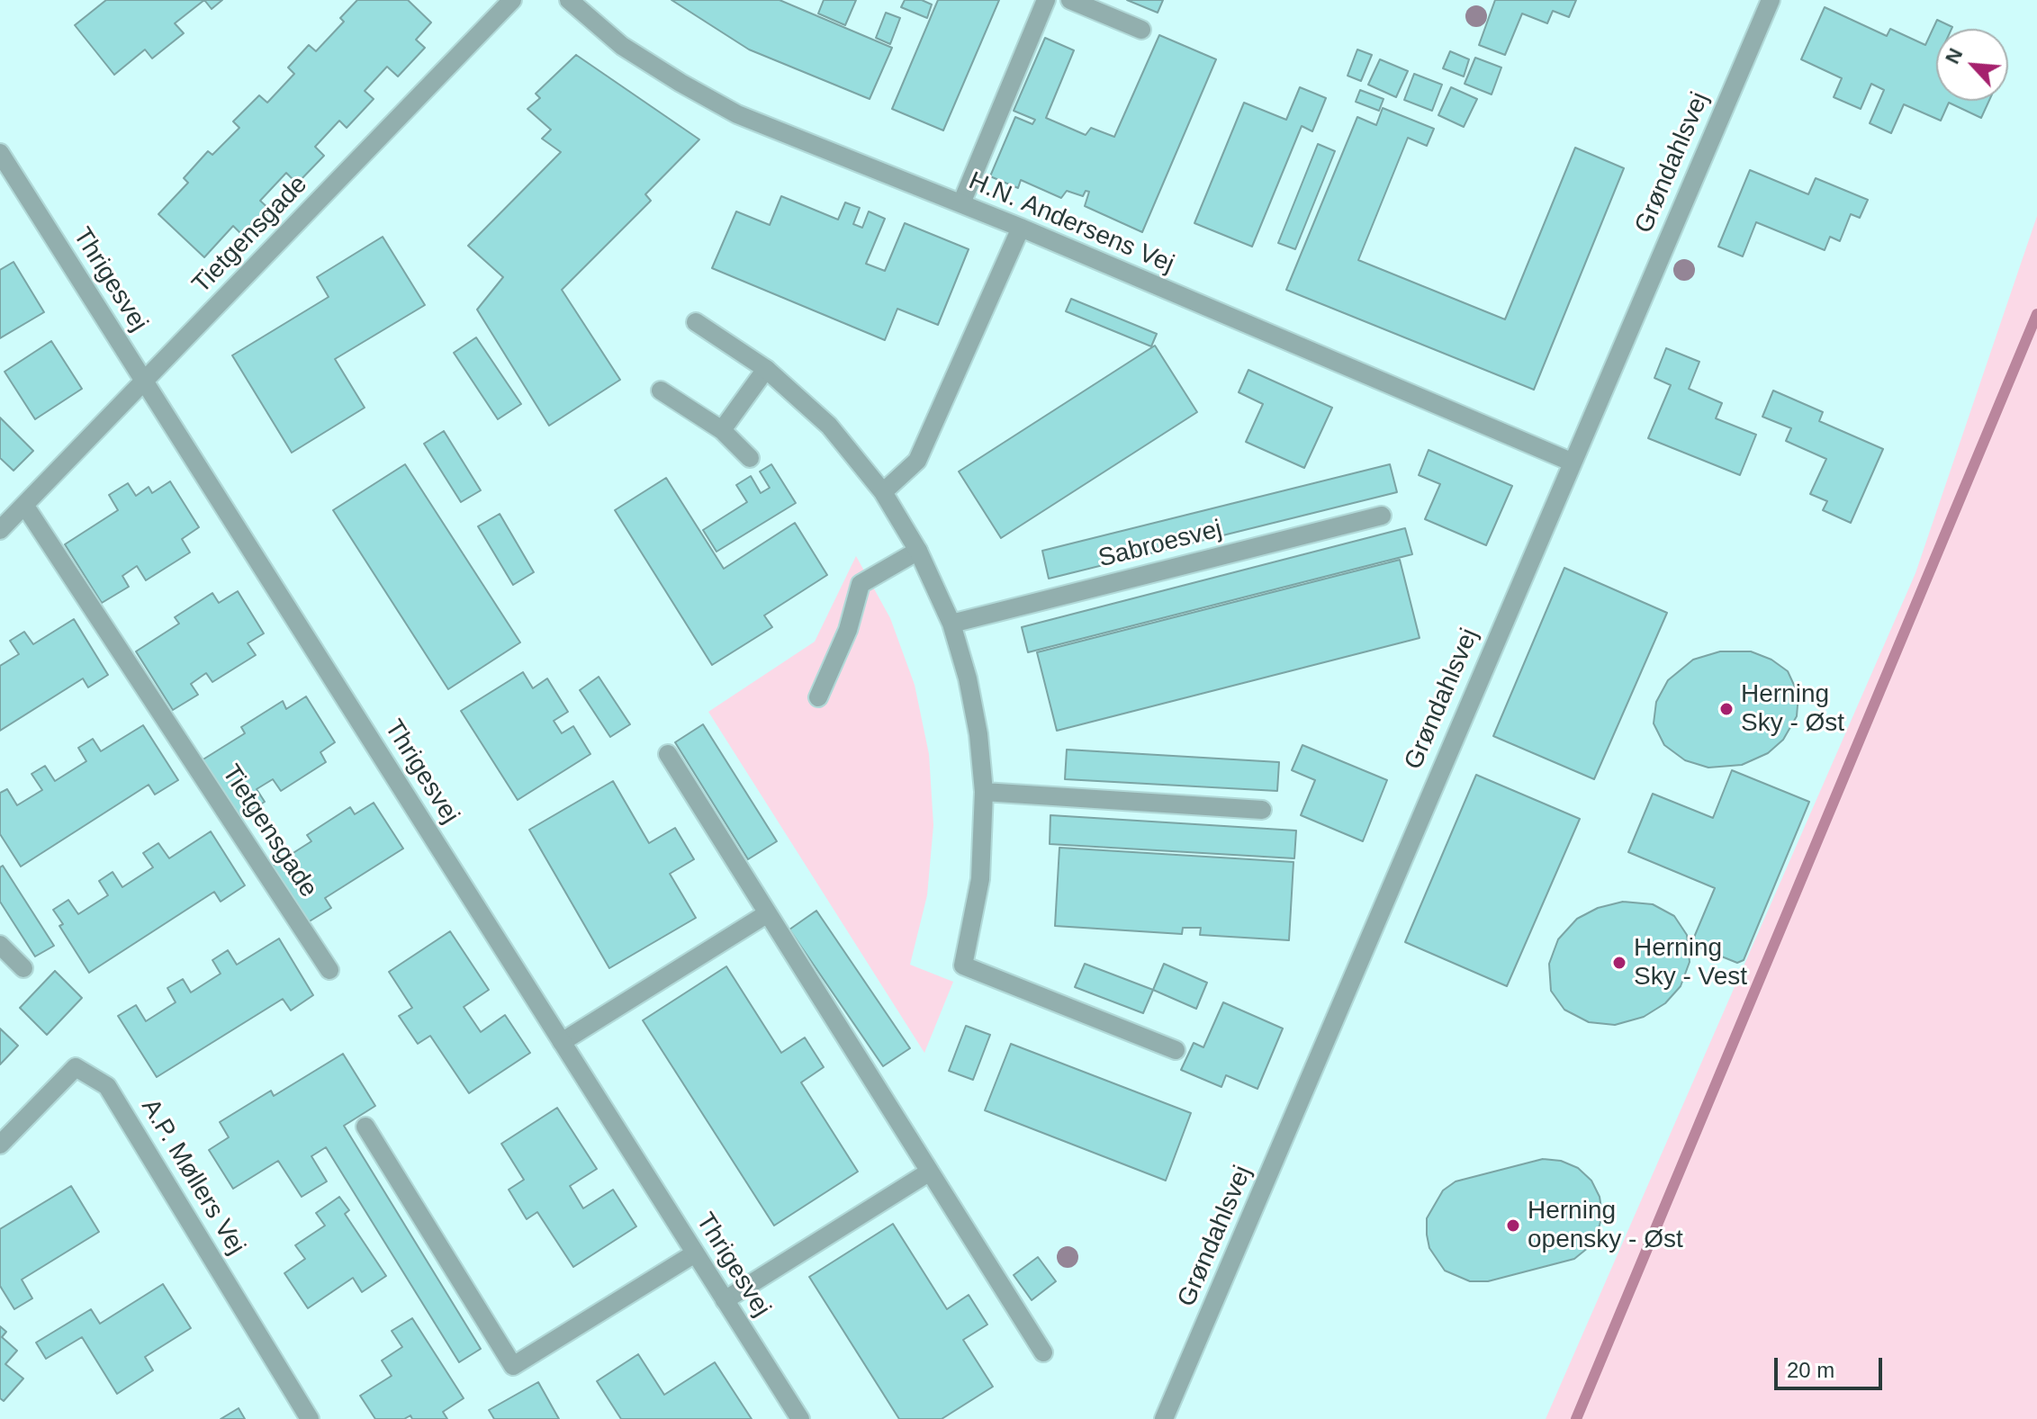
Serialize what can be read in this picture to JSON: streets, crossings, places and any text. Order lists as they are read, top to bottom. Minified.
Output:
{"streets":{"street":["Grøndahlsvej","H.N. Andersens Vej","Tietgensgade","Thrigesvej","Sabroesvej","A.P. Møllers Vej"]},"crossings":[["Grøndahlsvej","H.N. Andersens Vej"],["Tietgensgade","Thrigesvej"]],"places":["Herning Sky - Øst","Herning Sky - Vest","Herning opensky - Øst"],"scale_bar":"20 m","north":"top left"}
